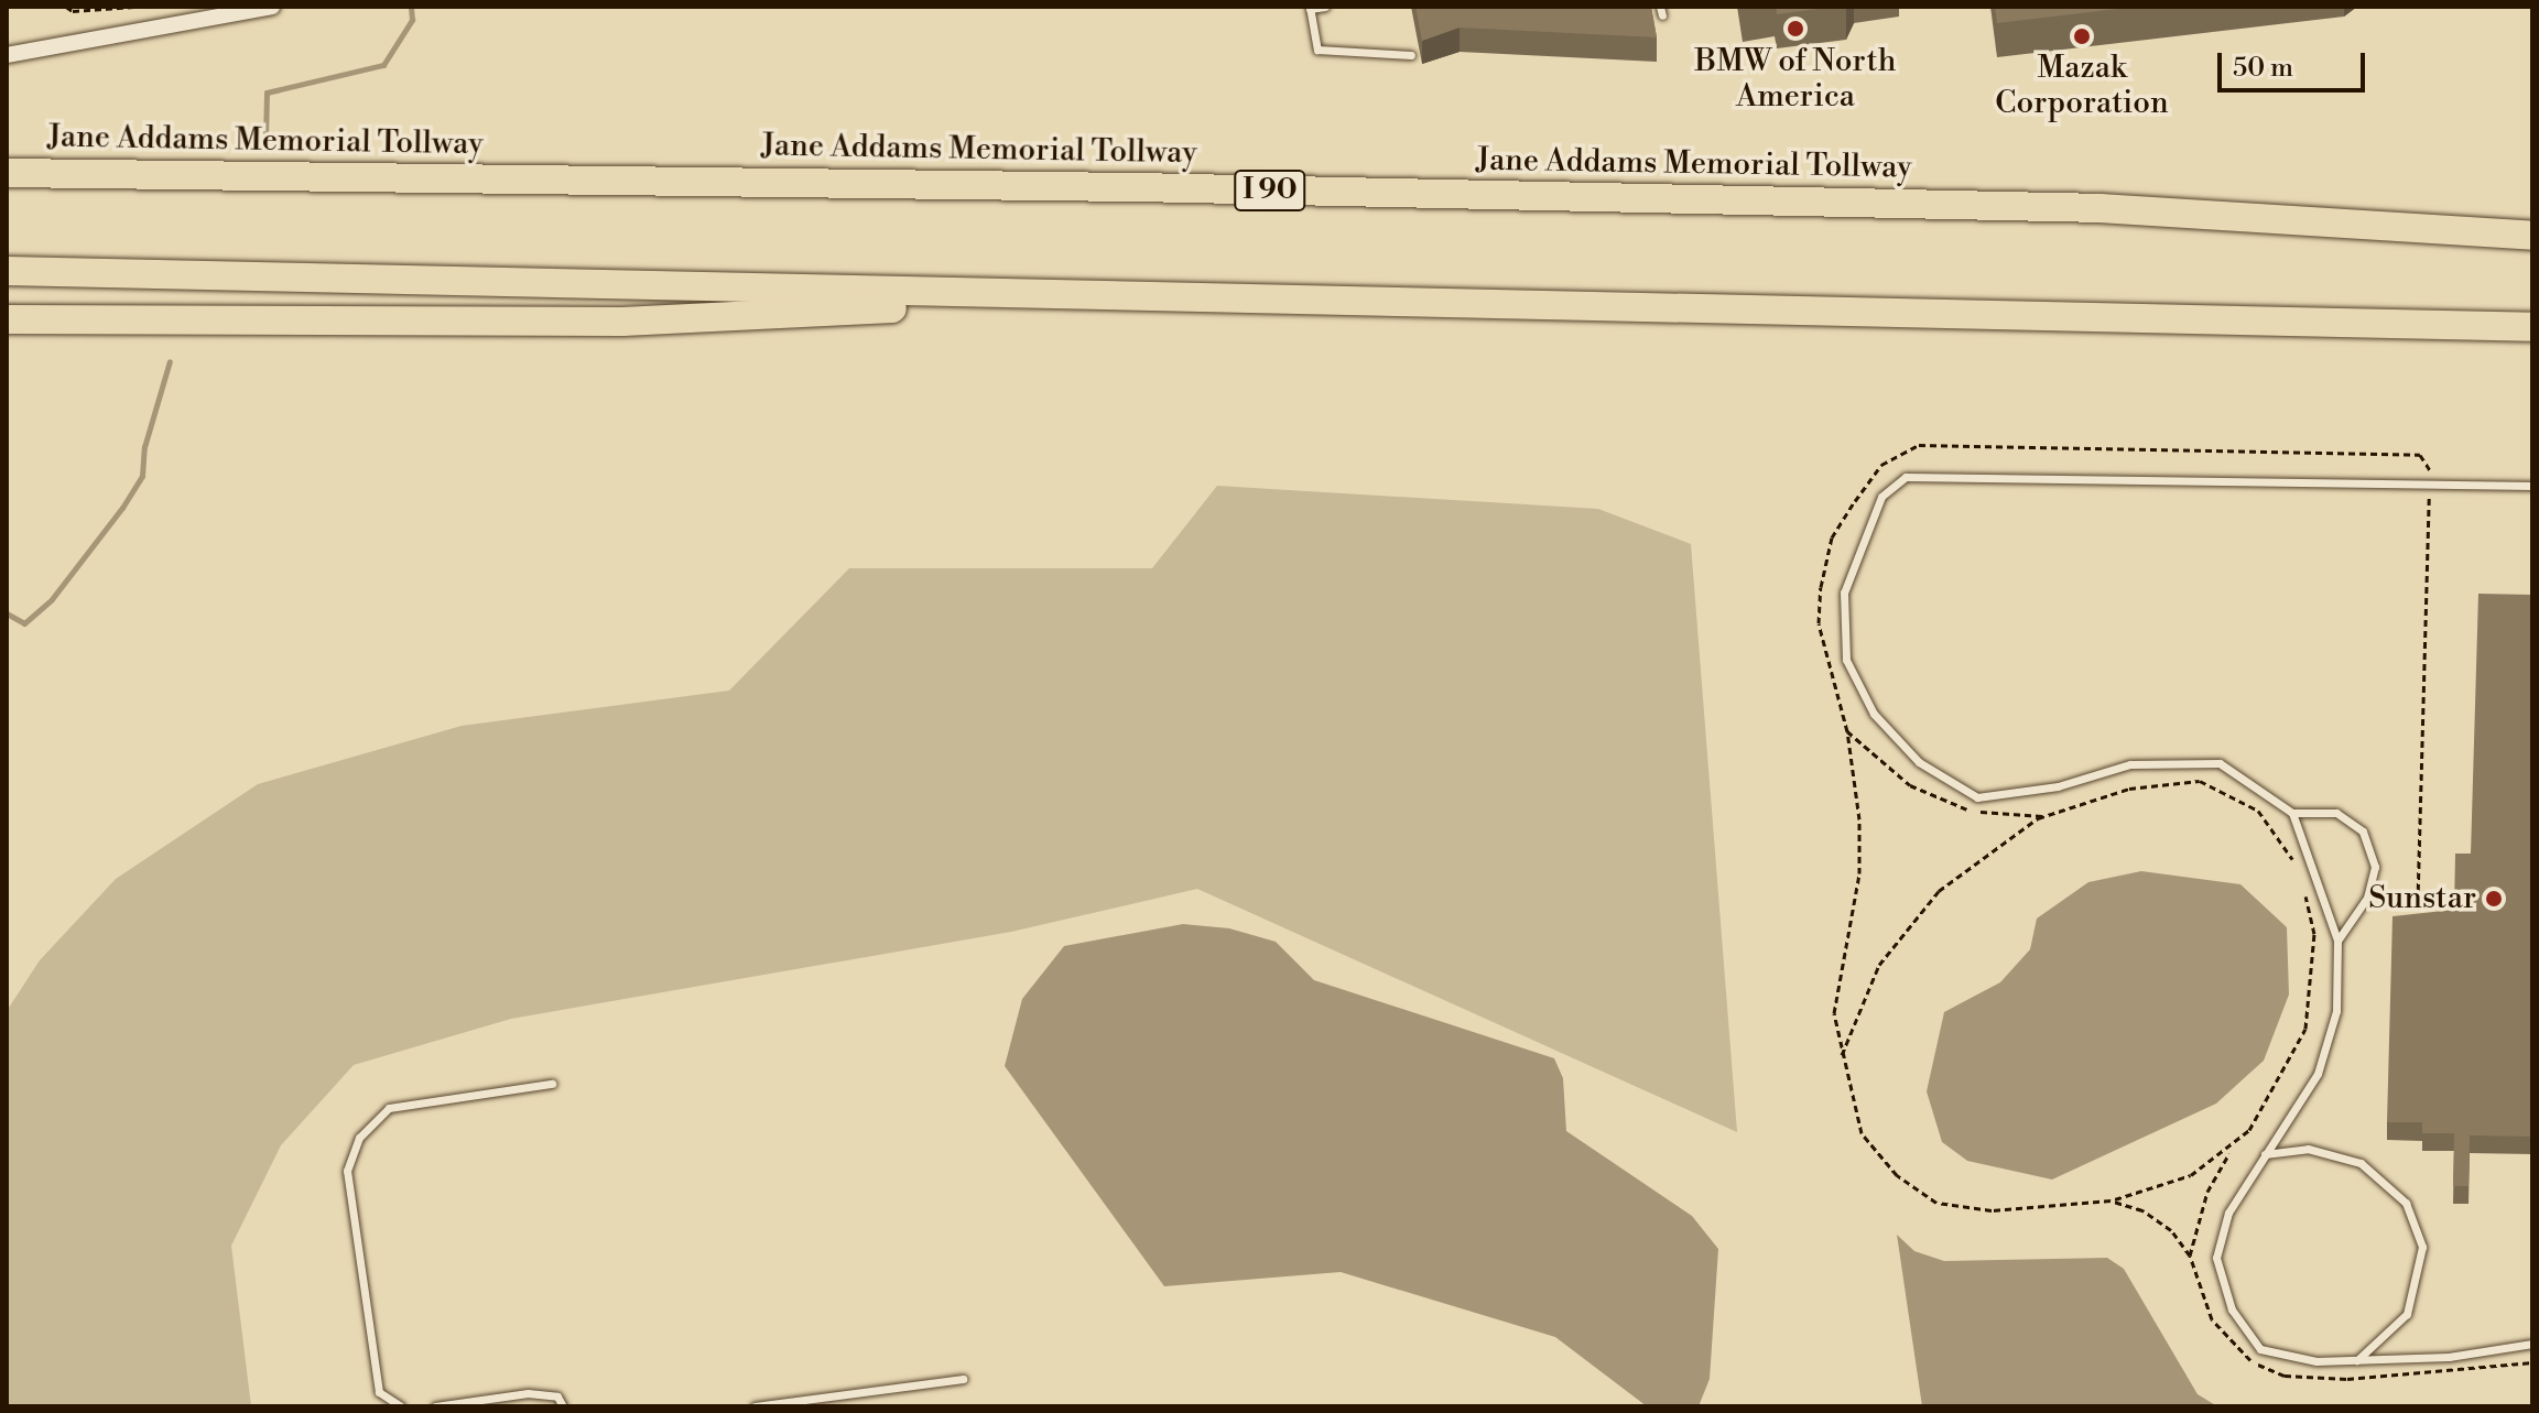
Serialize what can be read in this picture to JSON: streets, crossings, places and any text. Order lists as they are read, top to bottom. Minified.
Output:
{"streets":{"highway":["Jane Addams Memorial Tollway","I 90"]},"places":["BMW of North America","Mazak Corporation","Sunstar"],"scale_bar":"50 m"}
